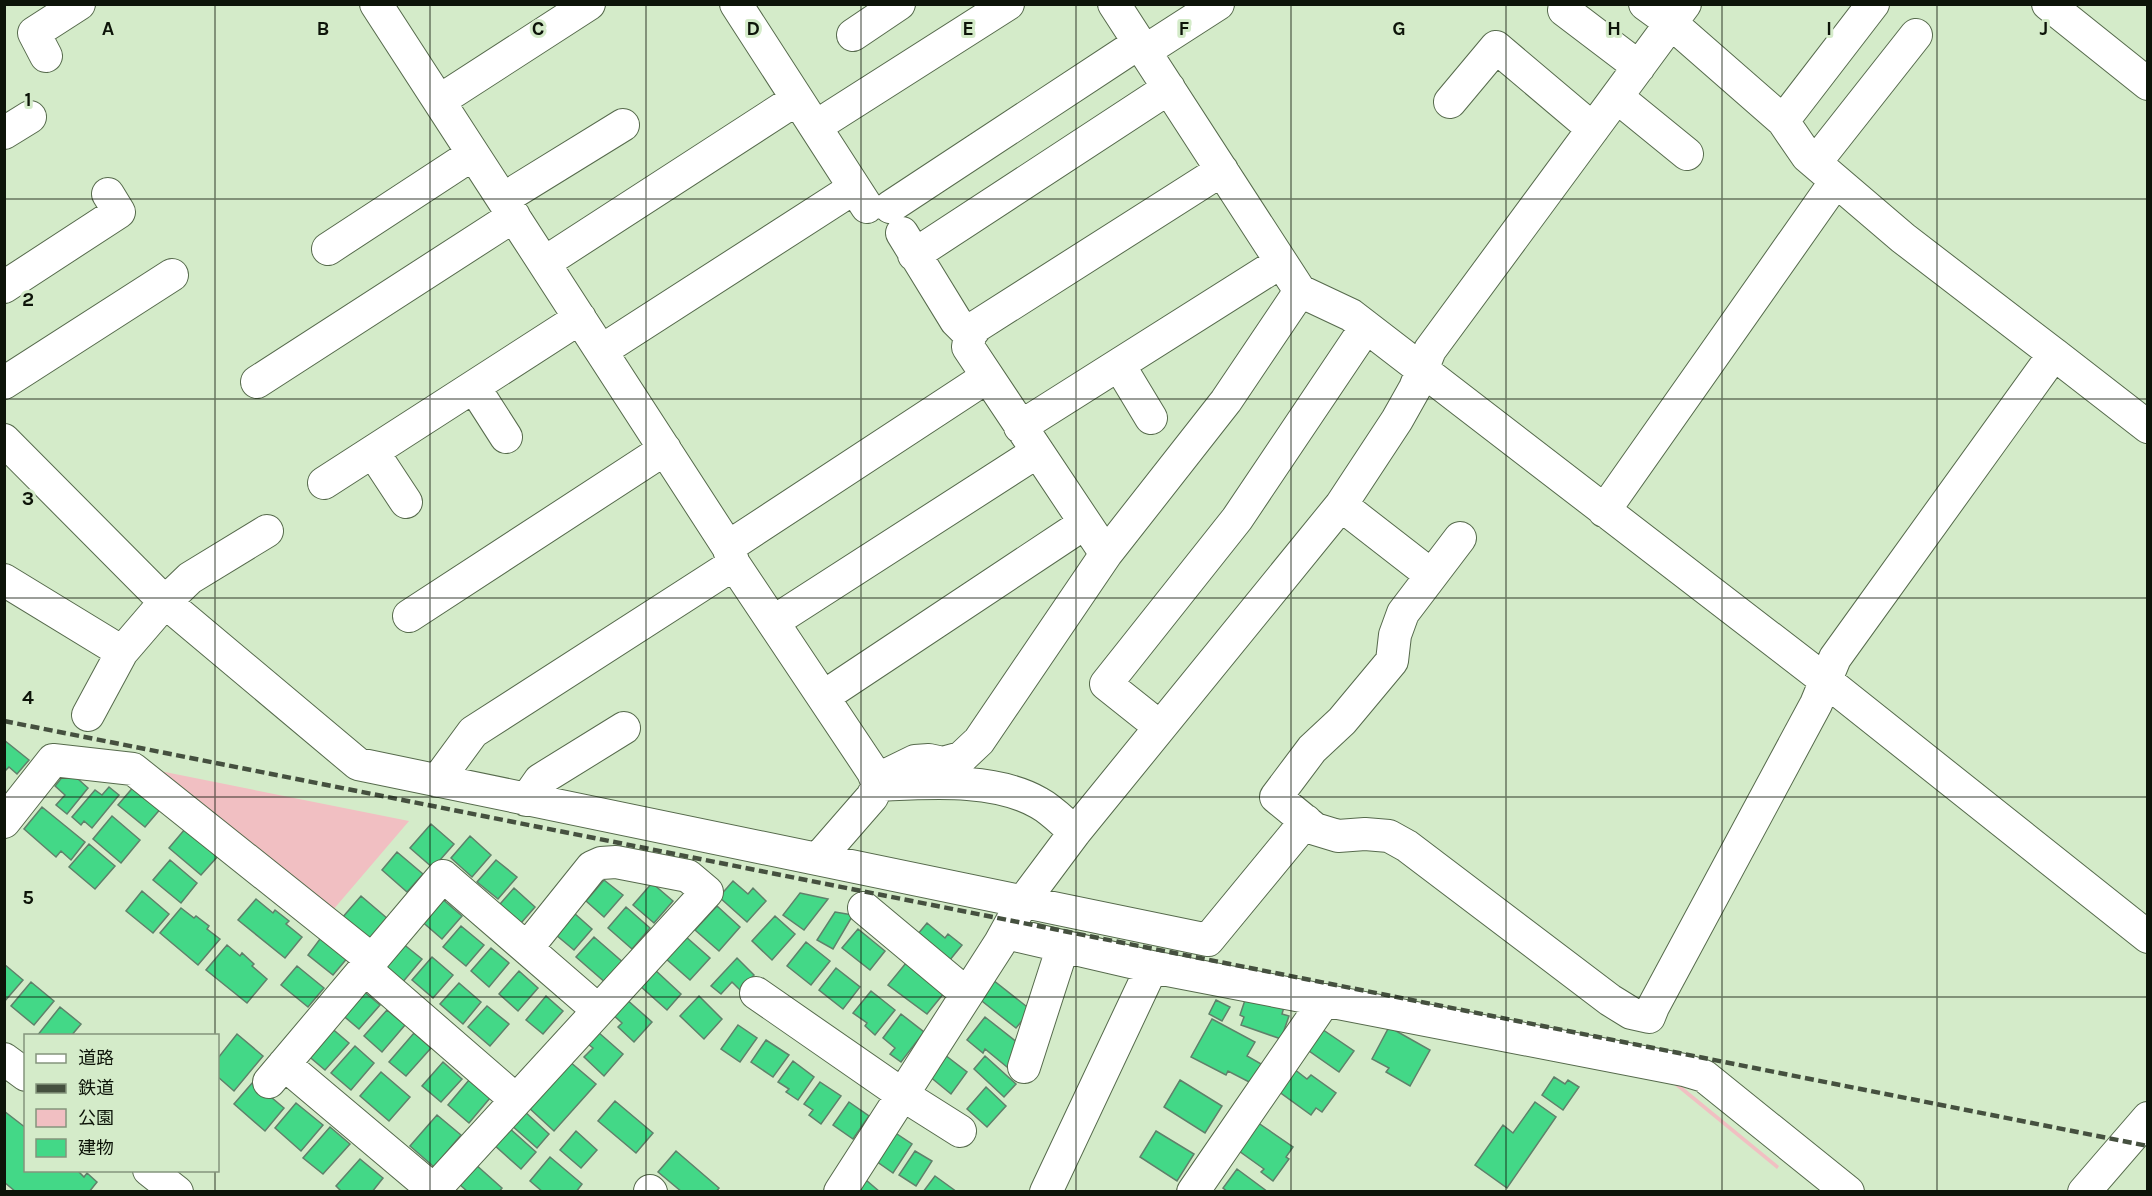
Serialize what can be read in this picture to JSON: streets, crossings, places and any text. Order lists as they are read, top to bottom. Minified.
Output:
{"legend":["道路","鉄道","公園","建物"],"grid":{"columns":["A","B","C","D","E","F","G","H","I","J"],"rows":["1","2","3","4","5"]}}
